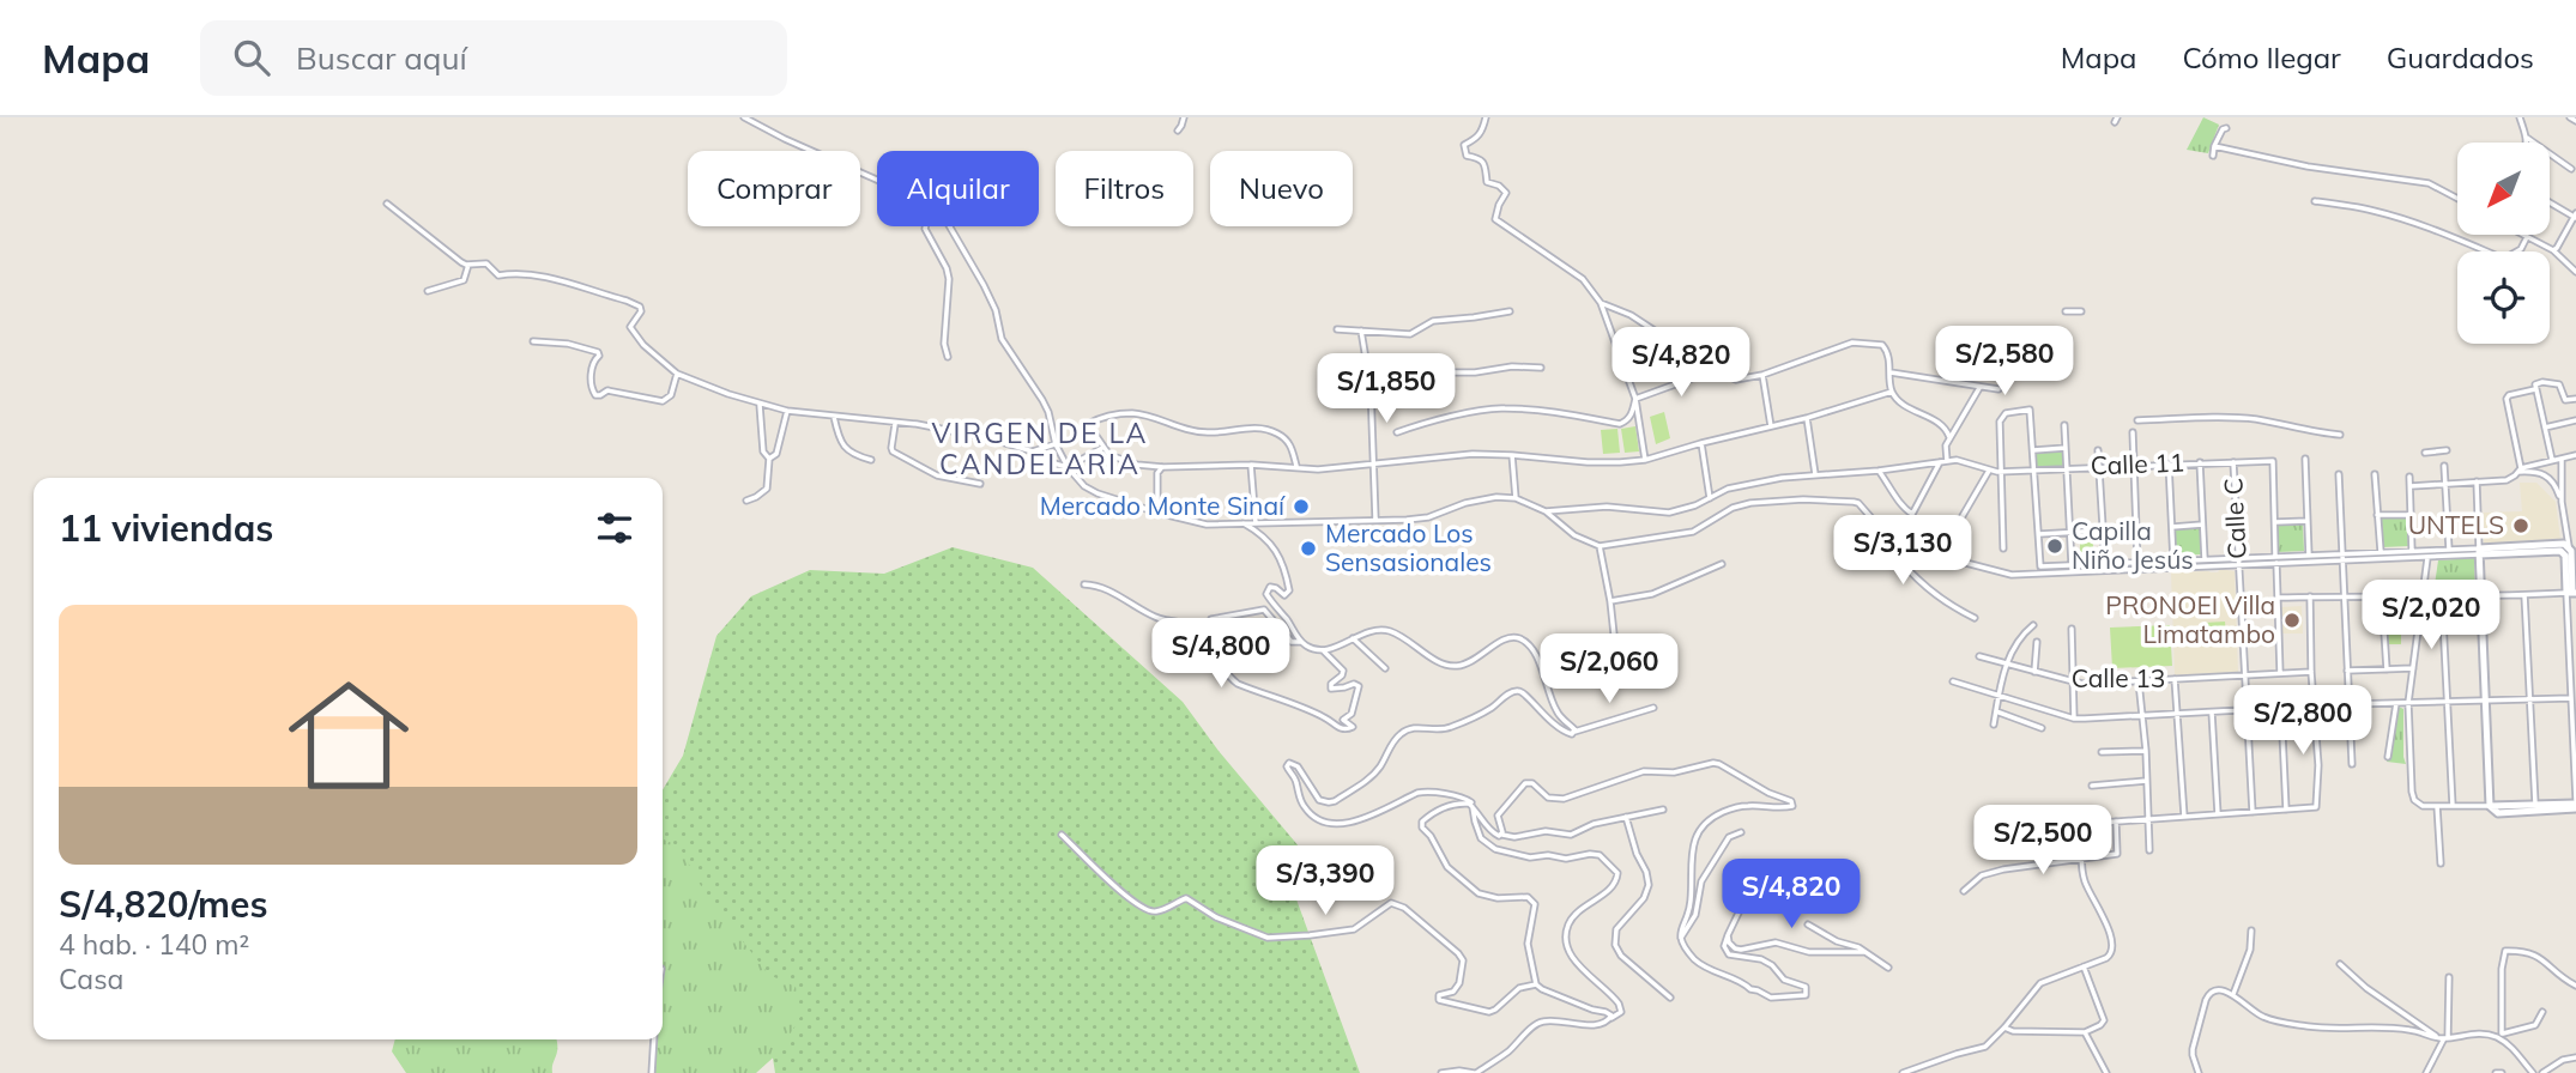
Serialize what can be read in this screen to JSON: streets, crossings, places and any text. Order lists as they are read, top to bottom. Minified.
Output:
{"streets":{"street":["Calle 11","Calle C","Calle 13"]},"crossings":[["Calle 11","Calle C"],["Calle C","Calle 13"]],"districts":["VIRGEN DE LA CANDELARIA"],"places":["Mercado Monte Sinaí","UNTELS","Capilla Niño Jesús","Mercado Los Sensasionales","PRONOEI Villa Limatambo"],"north":"bottom left","page":{"header":"Mapa","search":"Buscar aquí","nav":["Mapa","Cómo llegar","Guardados"],"chip":["Comprar","Alquilar","Filtros","Nuevo"],"price":["S/2,580","S/4,820","S/1,850","S/3,130","S/2,020","S/4,800","S/2,060","S/2,800","S/2,500","S/3,390","S/4,820"],"heading":"11 viviendas","list":[{"name":"S/4,820/mes","note":"4 hab. · 140 m² · Casa"}]}}
